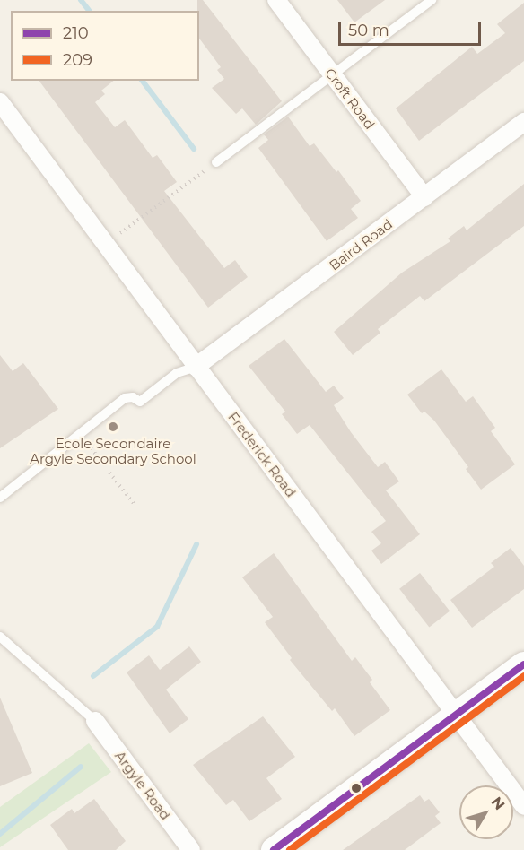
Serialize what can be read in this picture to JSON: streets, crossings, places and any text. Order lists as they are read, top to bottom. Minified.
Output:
{"streets":{"street":["Croft Road","Baird Road","Frederick Road","Argyle Road"]},"crossings":[["Croft Road","Baird Road"],["Baird Road","Frederick Road"]],"places":["Ecole Secondaire Argyle Secondary School"],"lines":["transit line 210","transit line 209"],"legend":["210","209"],"scale_bar":"50 m","north":"top right"}
